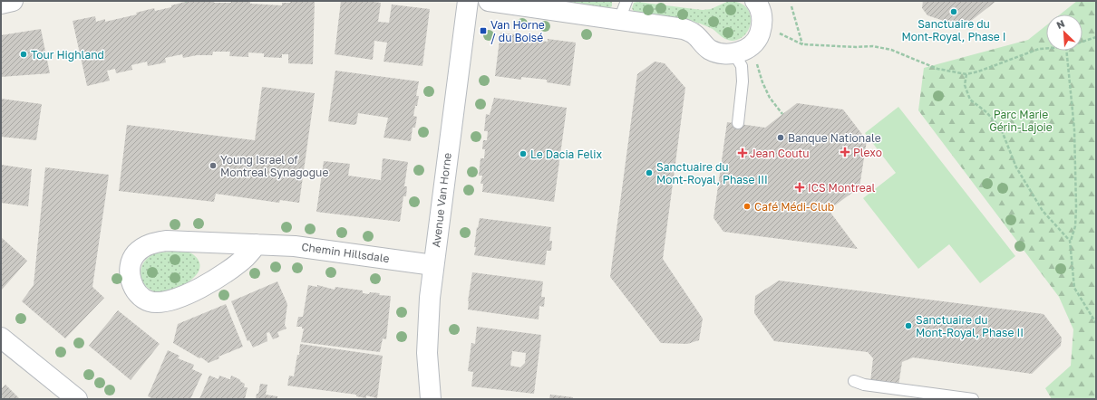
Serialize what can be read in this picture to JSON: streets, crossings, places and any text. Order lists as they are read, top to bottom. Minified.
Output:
{"streets":{"street":["Avenue Van Horne","Chemin Hillsdale"]},"crossings":[["Avenue Van Horne","Chemin Hillsdale"]],"parks":["Parc Marie Gérin-Lajoie"],"places":{"other":["Sanctuaire du Mont-Royal, Phase I","Tour Highland","Banque Nationale","Le Dacia Felix","Young Israel of Montreal Synagogue","Sanctuaire du Mont-Royal, Phase III","Café Médi-Club","Sanctuaire du Mont-Royal, Phase II"],"transit":["Van Horne / du Boisé"],"health":["Plexo","Jean Coutu","ICS Montreal"]},"north":"top left"}
